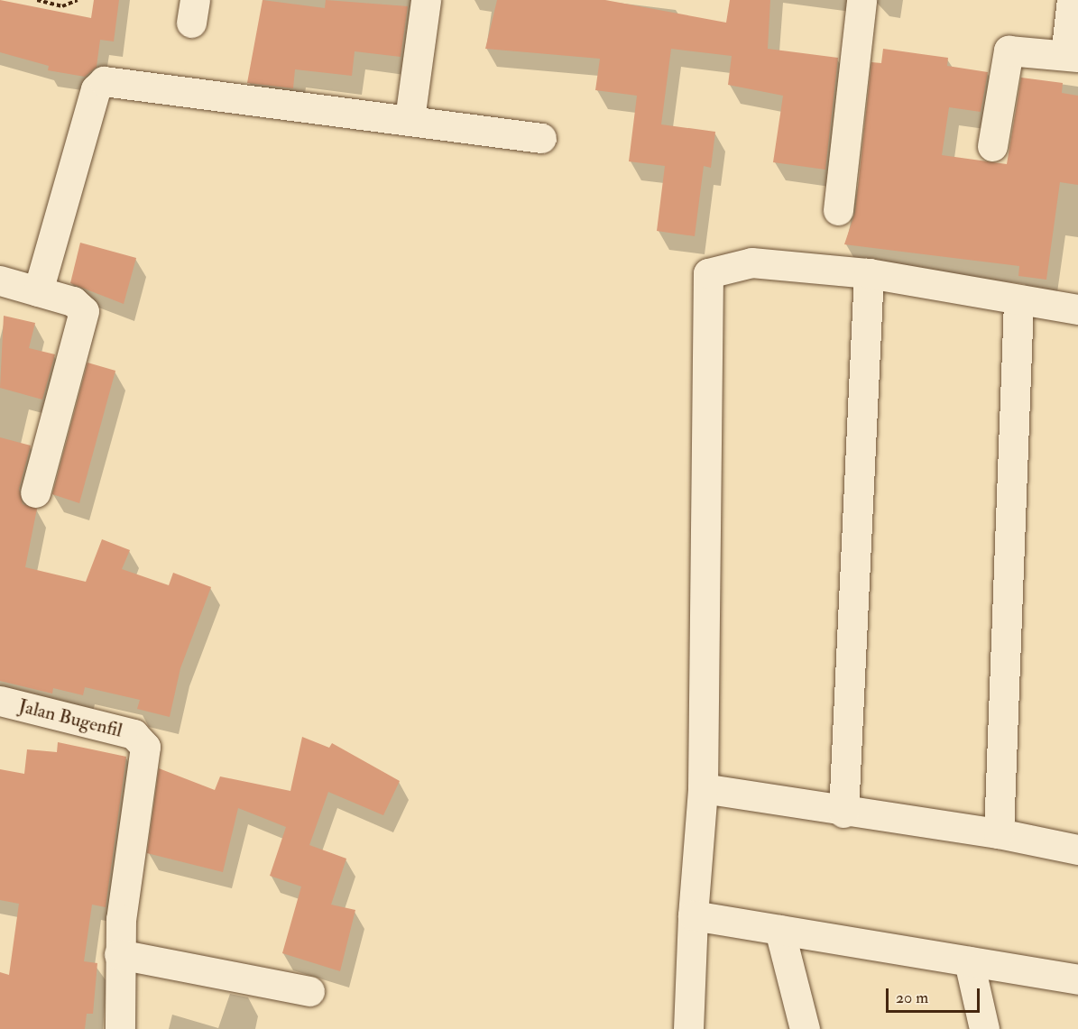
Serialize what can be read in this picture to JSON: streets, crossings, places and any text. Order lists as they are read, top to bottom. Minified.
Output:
{"streets":{"street":["Jalan Bugenfil"]},"scale_bar":"20 m"}
